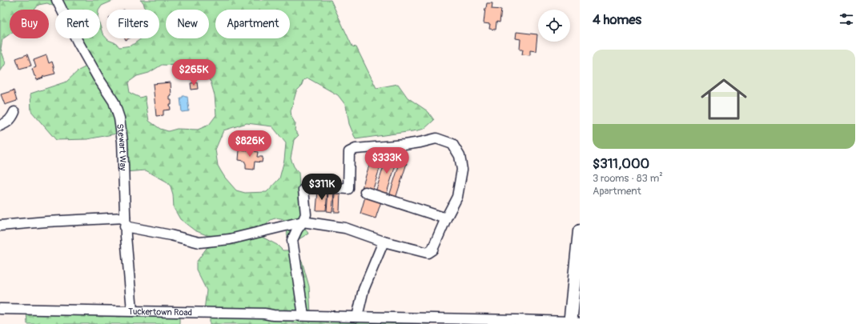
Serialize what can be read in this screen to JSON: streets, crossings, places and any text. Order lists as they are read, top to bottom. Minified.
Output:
{"streets":{"street":["Stewart Way","Tuckertown Road"]},"crossings":[["Stewart Way","Tuckertown Road"]],"page":{"heading":"4 homes","chip":["Buy","Rent","Filters","New","Apartment"],"list":[{"name":"$311,000","note":"3 rooms · 83 m² · Apartment"}],"price":["$265K","$826K","$333K","$311K"]}}
